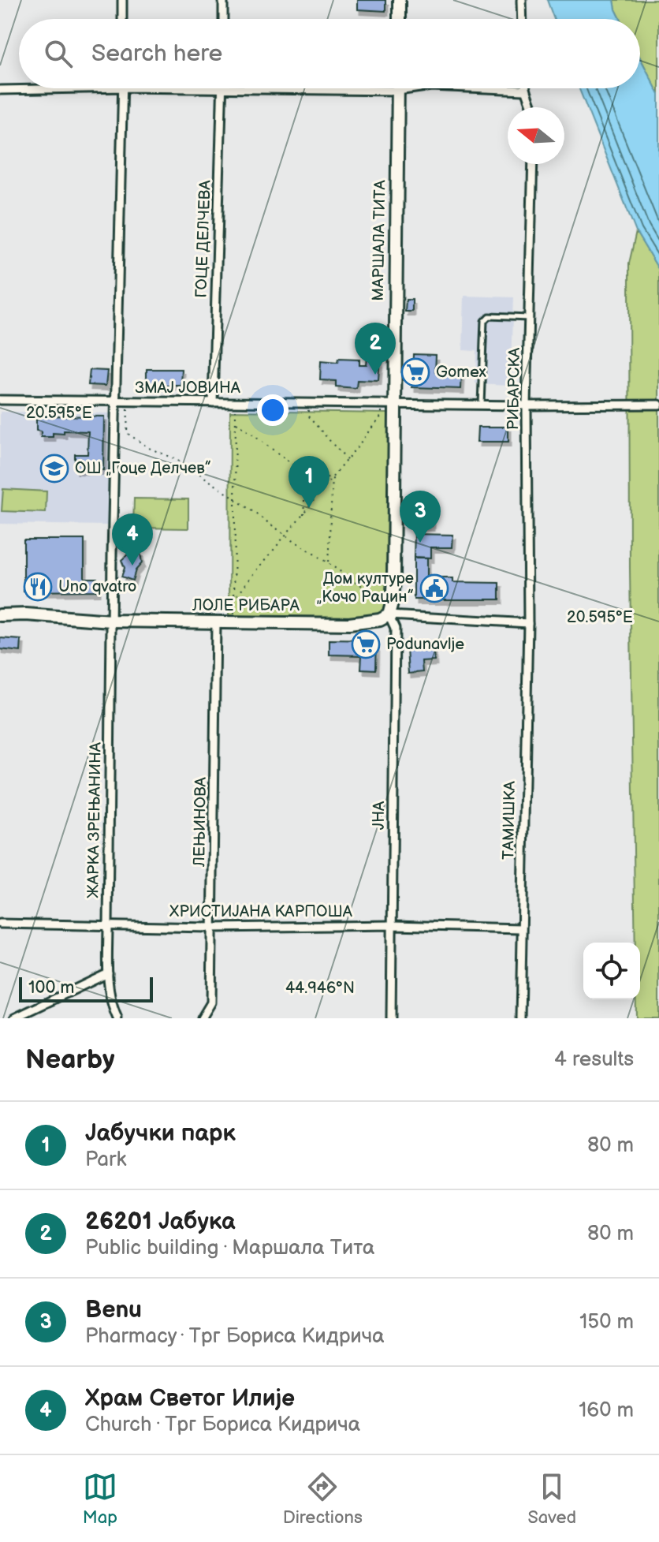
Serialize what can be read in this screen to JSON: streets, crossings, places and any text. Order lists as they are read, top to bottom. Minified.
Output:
{"streets":{"main road":["МАРШАЛА ТИТА","ЛОЛЕ РИБАРА"],"street":["ГОЦЕ ДЕЛЧЕВА","ЗМАЈ ЈОВИНА","РИБАРСКА","ЈНА","ЖАРКА ЗРЕЊАНИНА","ТАМИШКА","ЛЕЊИНОВА","ХРИСТИЈАНА КАРПОША"]},"crossings":[["ГОЦЕ ДЕЛЧЕВА","ЗМАЈ ЈОВИНА"],["МАРШАЛА ТИТА","ЗМАЈ ЈОВИНА"],["МАРШАЛА ТИТА","ЛОЛЕ РИБАРА"],["МАРШАЛА ТИТА","ЈНА"],["ЗМАЈ ЈОВИНА","РИБАРСКА"],["ЗМАЈ ЈОВИНА","ЖАРКА ЗРЕЊАНИНА"],["РИБАРСКА","ЛОЛЕ РИБАРА"],["РИБАРСКА","ТАМИШКА"],["ЛОЛЕ РИБАРА","ЈНА"],["ЛОЛЕ РИБАРА","ЖАРКА ЗРЕЊАНИНА"],["ЛОЛЕ РИБАРА","ТАМИШКА"],["ЛОЛЕ РИБАРА","ЛЕЊИНОВА"],["ЈНА","ХРИСТИЈАНА КАРПОША"],["ЖАРКА ЗРЕЊАНИНА","ХРИСТИЈАНА КАРПОША"],["ТАМИШКА","ХРИСТИЈАНА КАРПОША"],["ЛЕЊИНОВА","ХРИСТИЈАНА КАРПОША"]],"places":{"supermarket":["Gomex","Podunavlje"],"school or university":["ОШ „Гоце Делчев”"],"restaurant":["Uno qvatro"],"public building":["Дом културе „Кочо Рацин”"]},"scale_bar":"100 m","north":"left","page":{"search":"Search here","pins":["2","1","3","4"],"scale":"100 m","heading":["Nearby","4 results"],"list":[{"mark":"1","name":"Јабучки парк","note":"Park","value":"80 m"},{"mark":"2","name":"26201 Јабука","note":"Public building · Маршала Тита","value":"80 m"},{"mark":"3","name":"Benu","note":"Pharmacy · Трг Бориса Кидрича","value":"150 m"},{"mark":"4","name":"Храм Светог Илије","note":"Church · Трг Бориса Кидрича","value":"160 m"}],"nav":["Map","Directions","Saved"]},"coordinates":["20.595°E","44.946°N"]}
